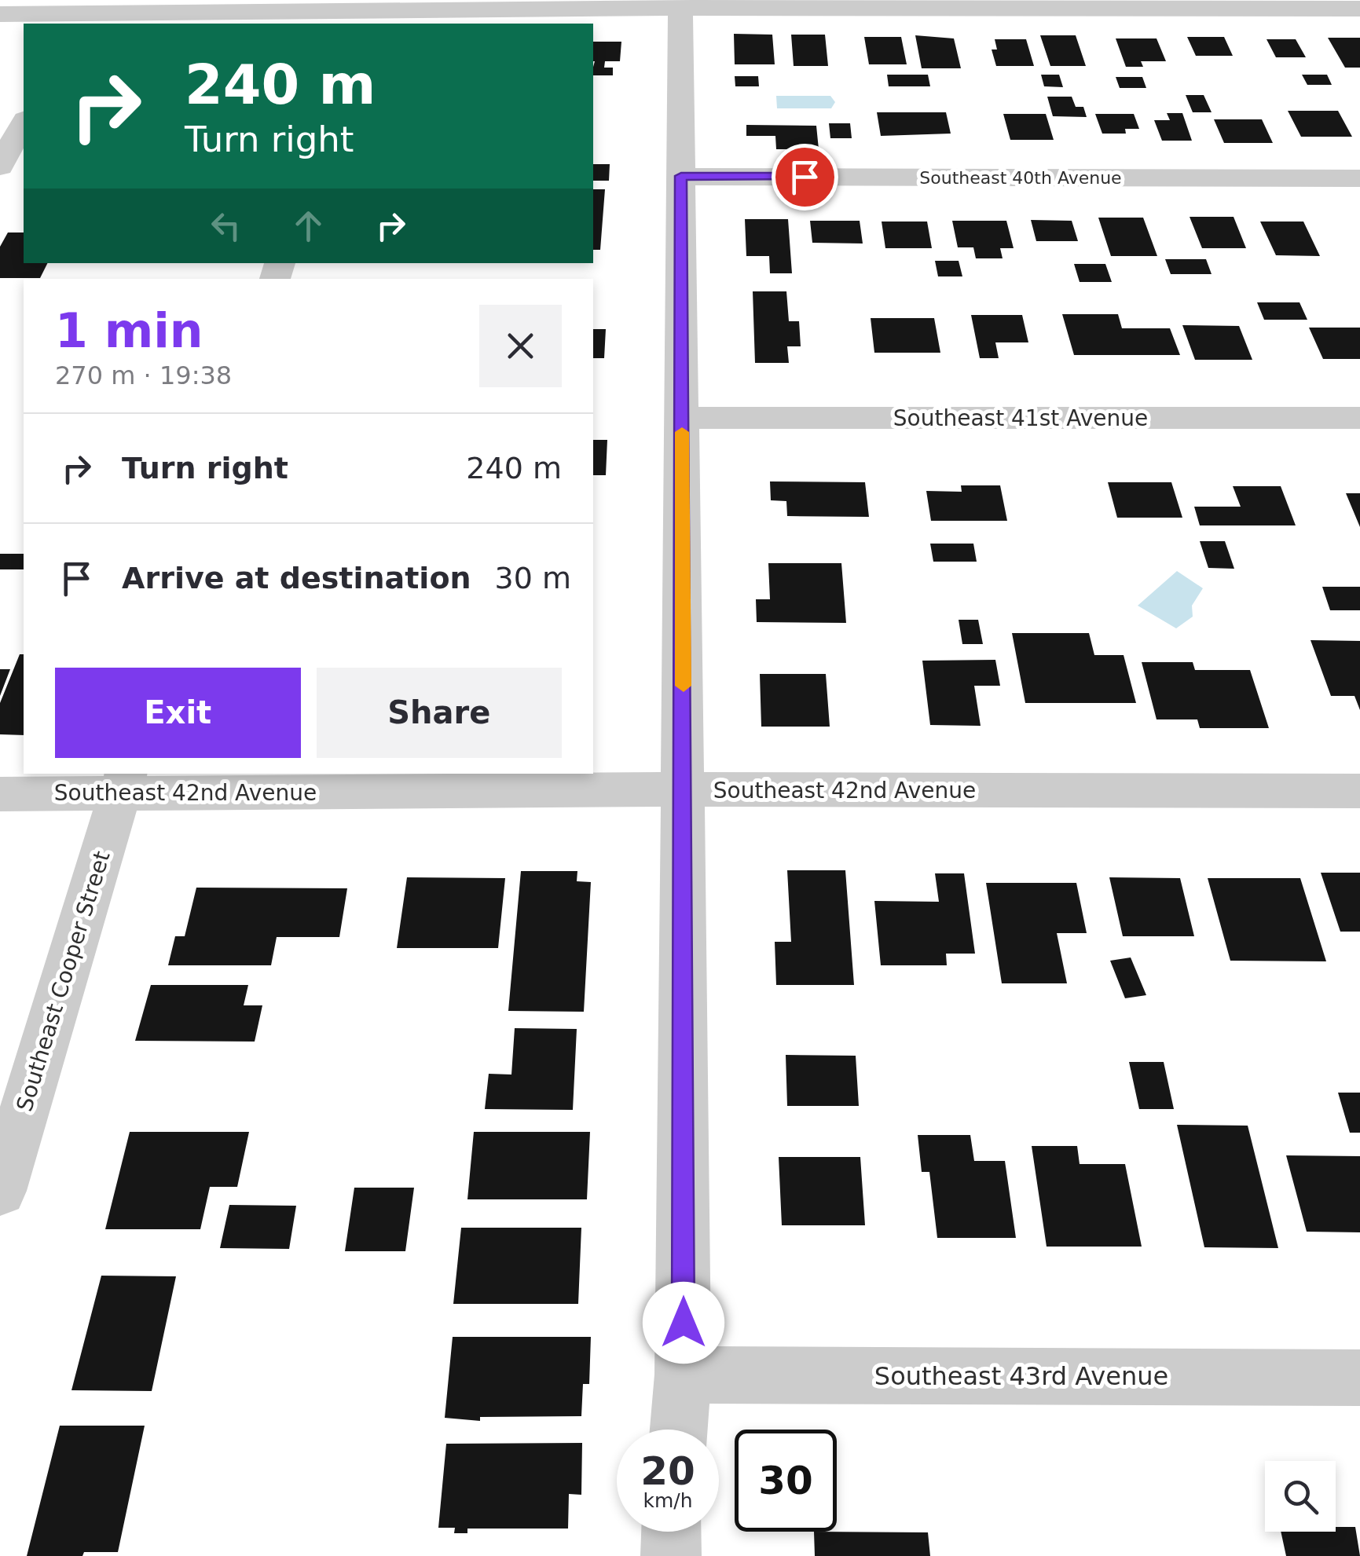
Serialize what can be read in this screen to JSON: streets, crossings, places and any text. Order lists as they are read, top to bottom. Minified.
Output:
{"streets":{"street":["Southeast 40th Avenue","Southeast 41st Avenue","Southeast 42nd Avenue","Southeast Cooper Street","Southeast 43rd Avenue"]},"crossings":[["Southeast 42nd Avenue","Southeast Cooper Street"]],"page":{"turn":["240 m","Turn right"],"heading":["1 min","270 m · 19:38"],"list":[{"name":"Turn right","value":"240 m"},{"name":"Arrive at destination","value":"30 m"}],"buttons":["Exit","Share"],"speed":"20 km/h","limit":"30"}}
